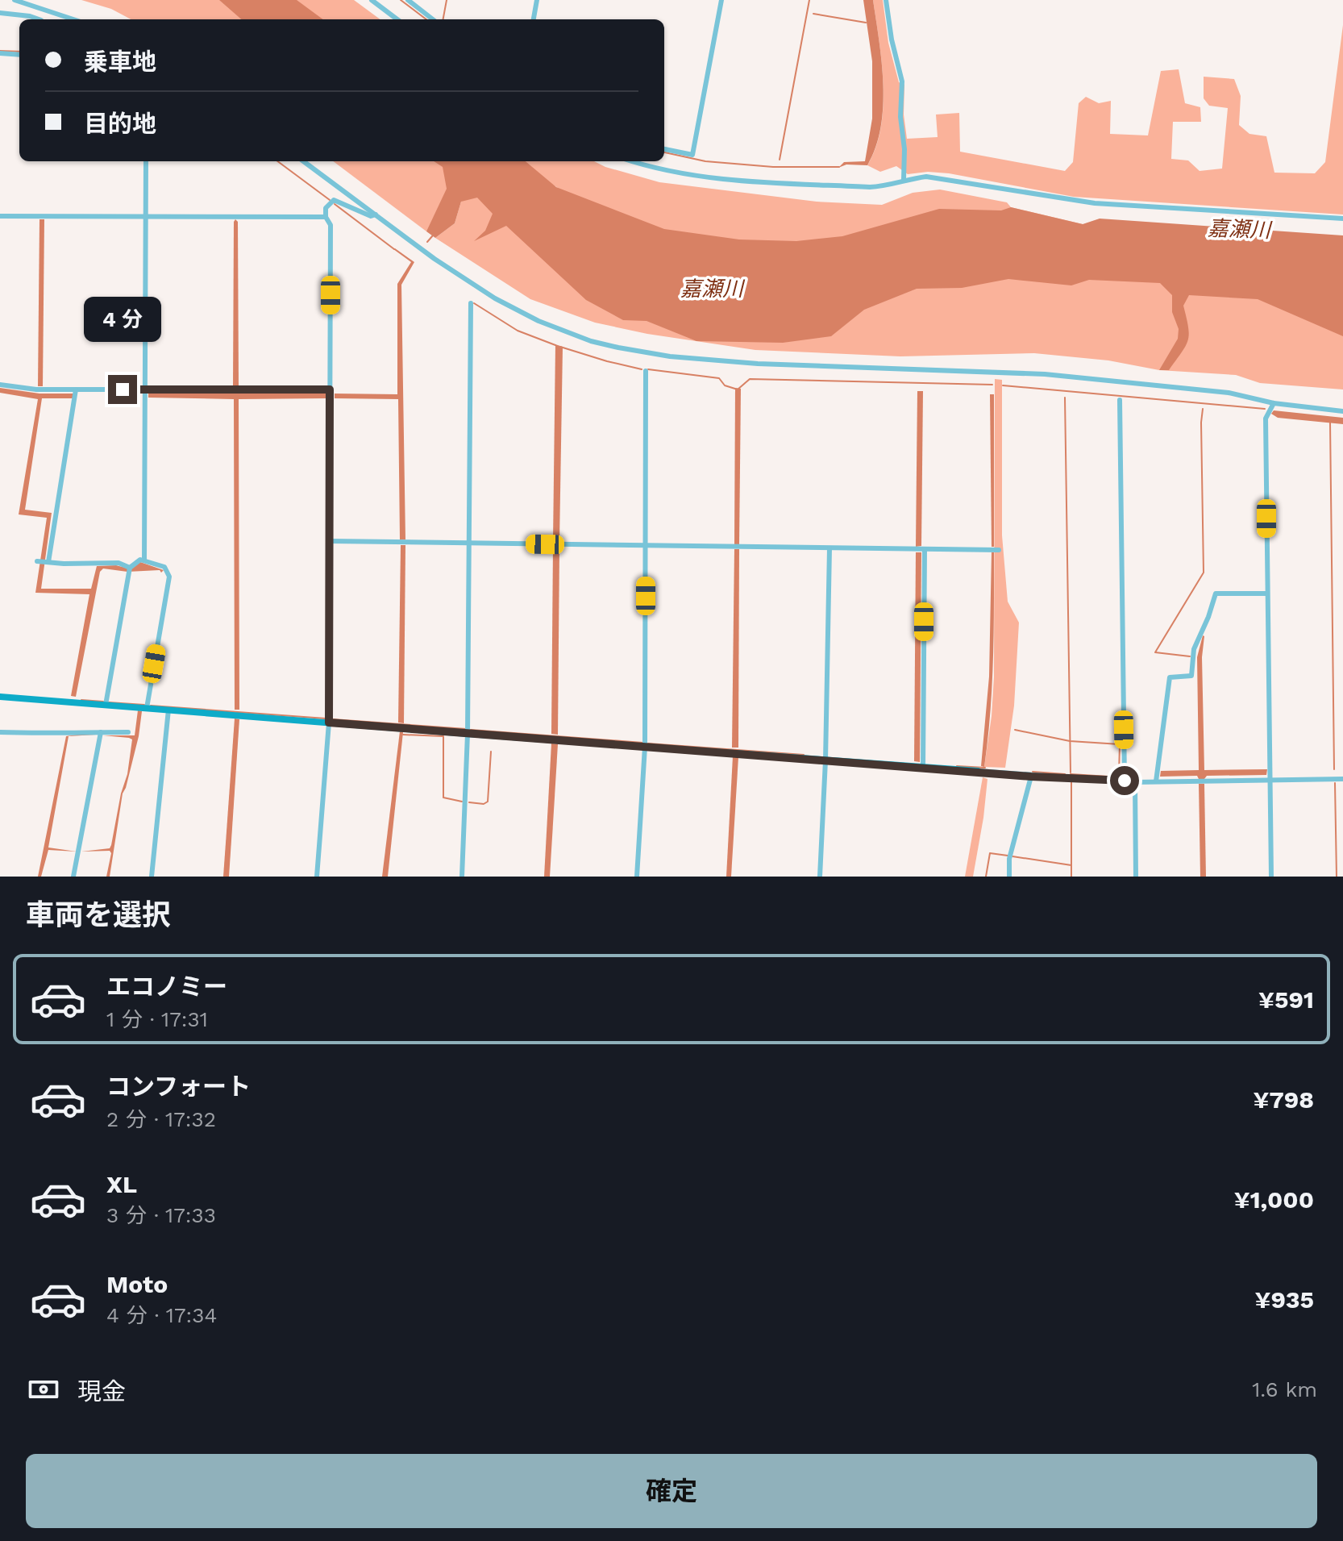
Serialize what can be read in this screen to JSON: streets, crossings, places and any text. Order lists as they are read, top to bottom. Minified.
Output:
{"water":["嘉瀬川"],"page":{"banner":["乗車地","目的地"],"bubble":"4 分","heading":"車両を選択","list":[{"name":"エコノミー","note":"1 分 · 17:31","value":"¥591"},{"name":"コンフォート","note":"2 分 · 17:32","value":"¥798"},{"name":"XL","note":"3 分 · 17:33","value":"¥1,000"},{"name":"Moto","note":"4 分 · 17:34","value":"¥935"}],"pay":["現金","1.6 km"],"buttons":"確定"}}
